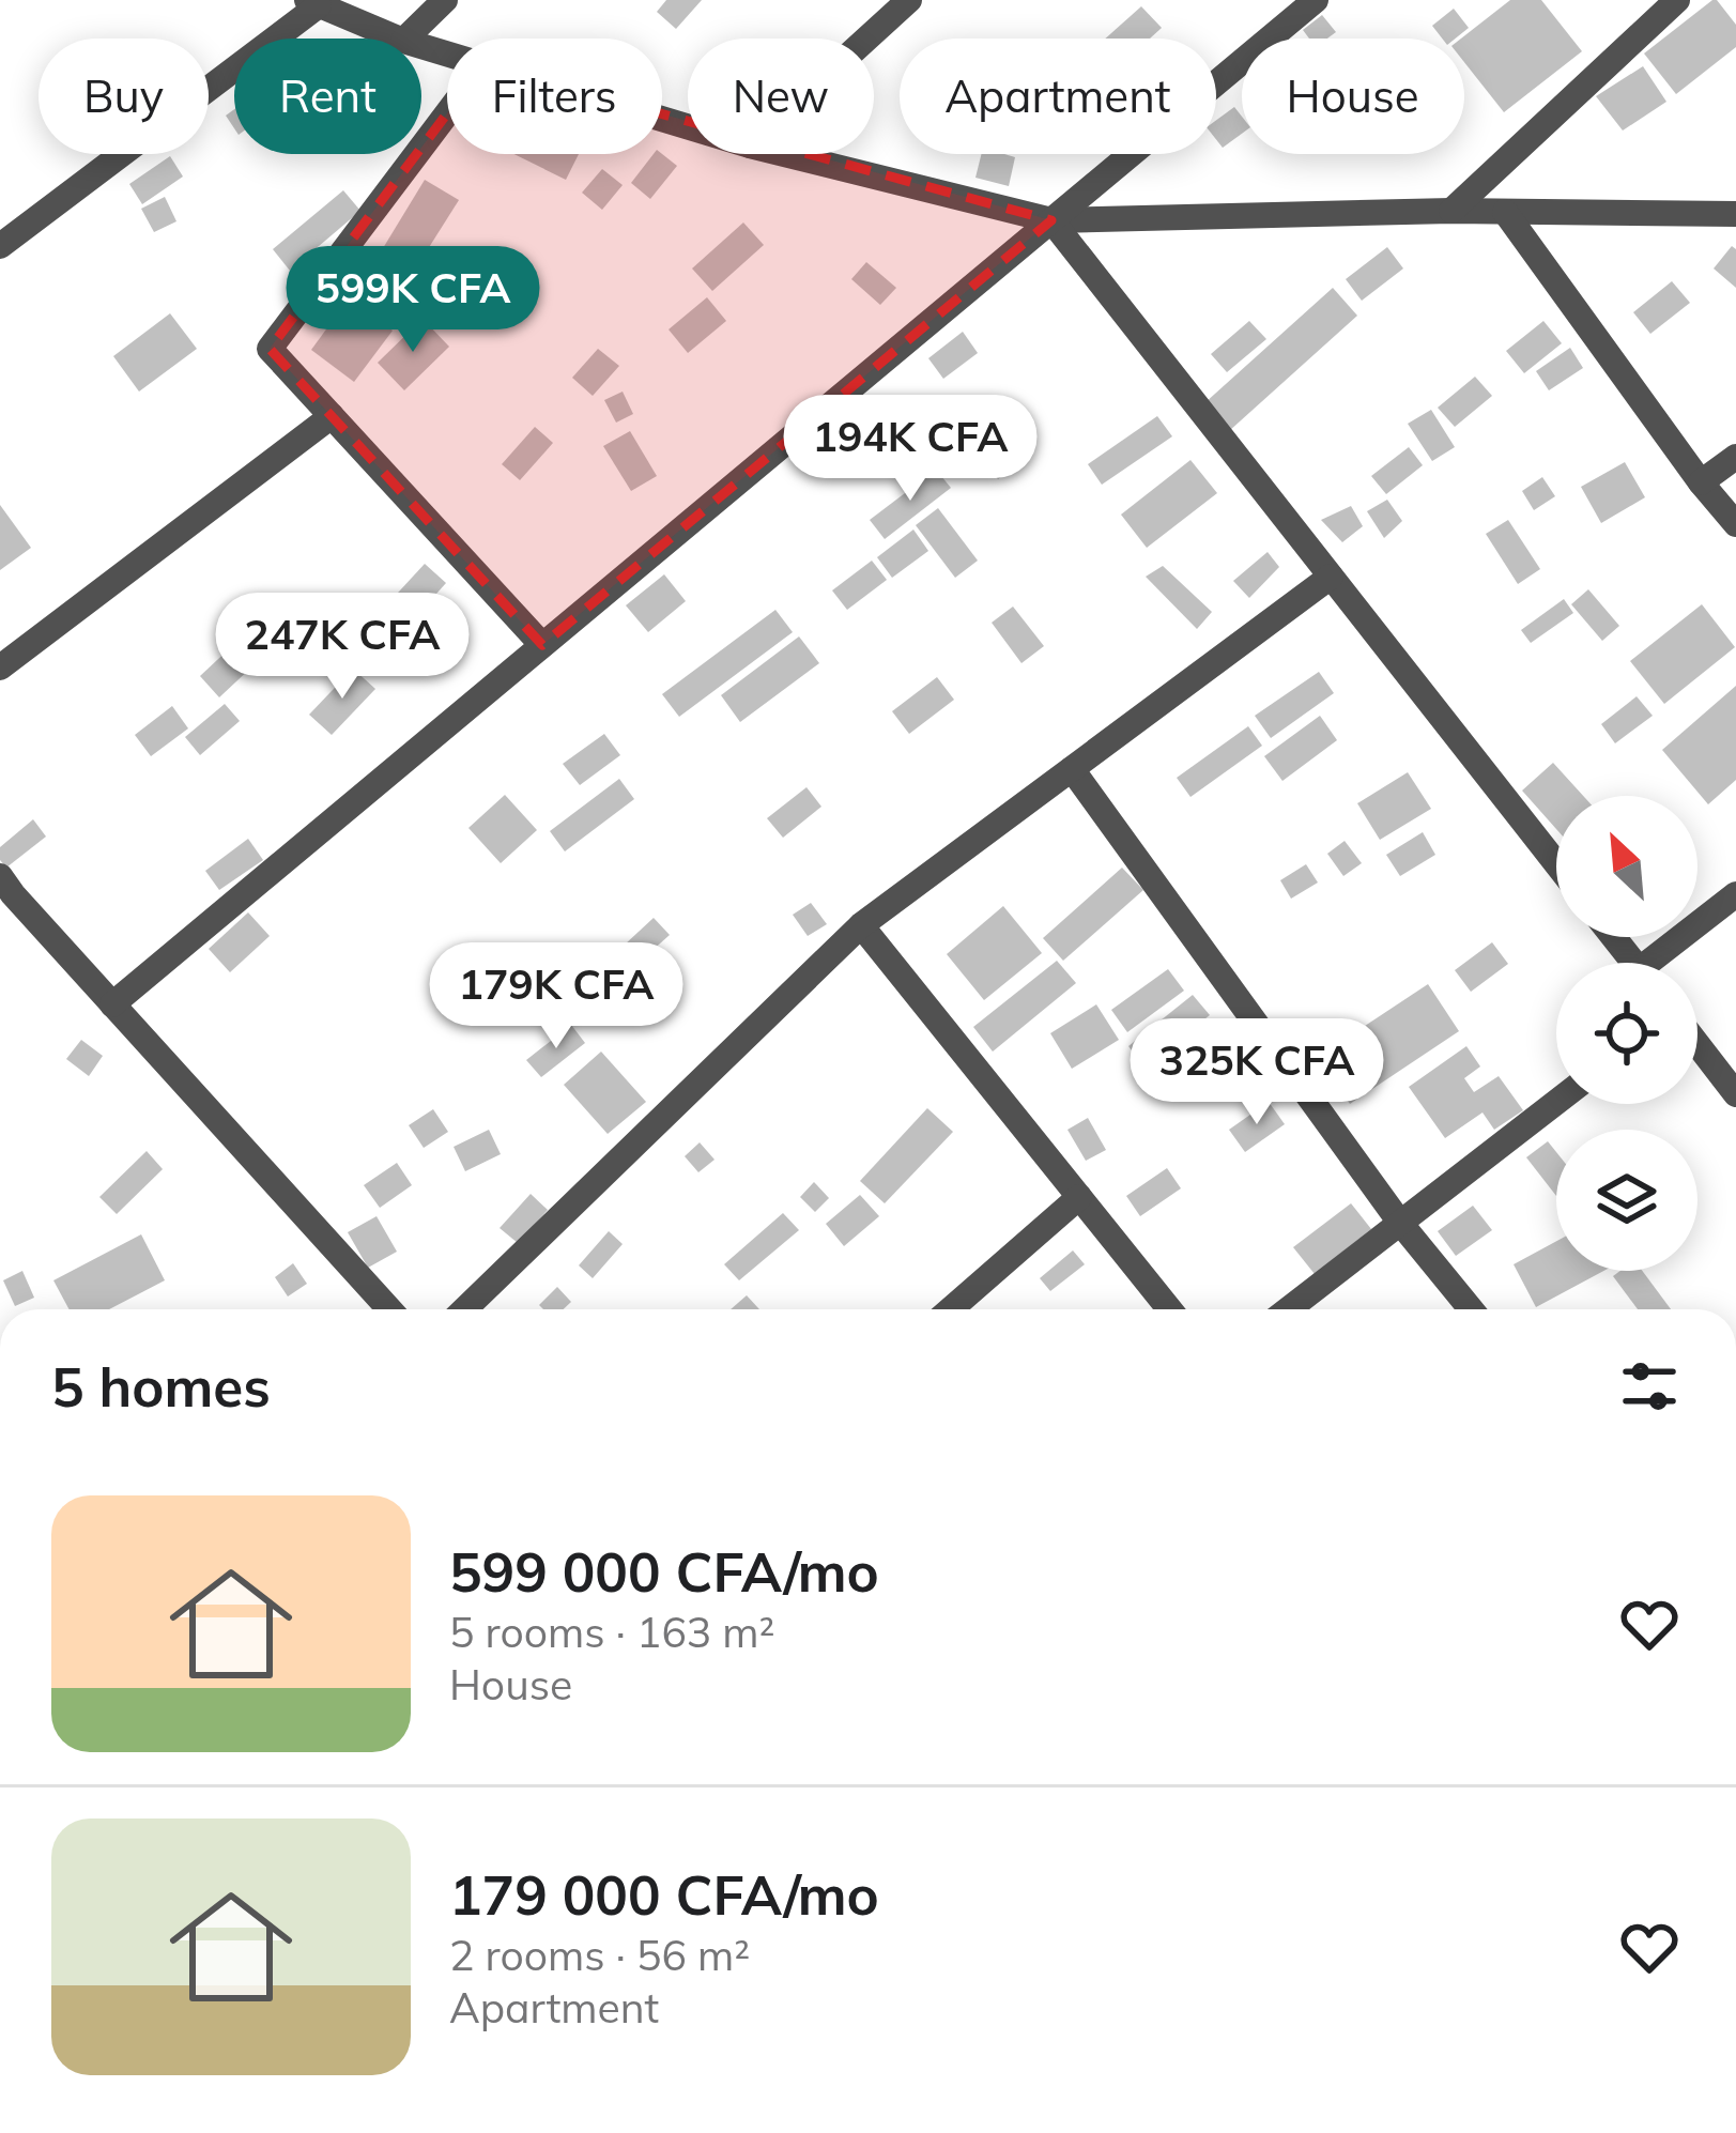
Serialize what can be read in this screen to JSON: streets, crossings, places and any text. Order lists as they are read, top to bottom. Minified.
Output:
{"north":"top left","page":{"chip":["Buy","Rent","Filters","New","Apartment","House"],"price":["599K CFA","194K CFA","247K CFA","179K CFA","325K CFA"],"heading":"5 homes","list":[{"name":"599 000 CFA/mo","note":"5 rooms · 163 m² · House"},{"name":"179 000 CFA/mo","note":"2 rooms · 56 m² · Apartment"}]}}
